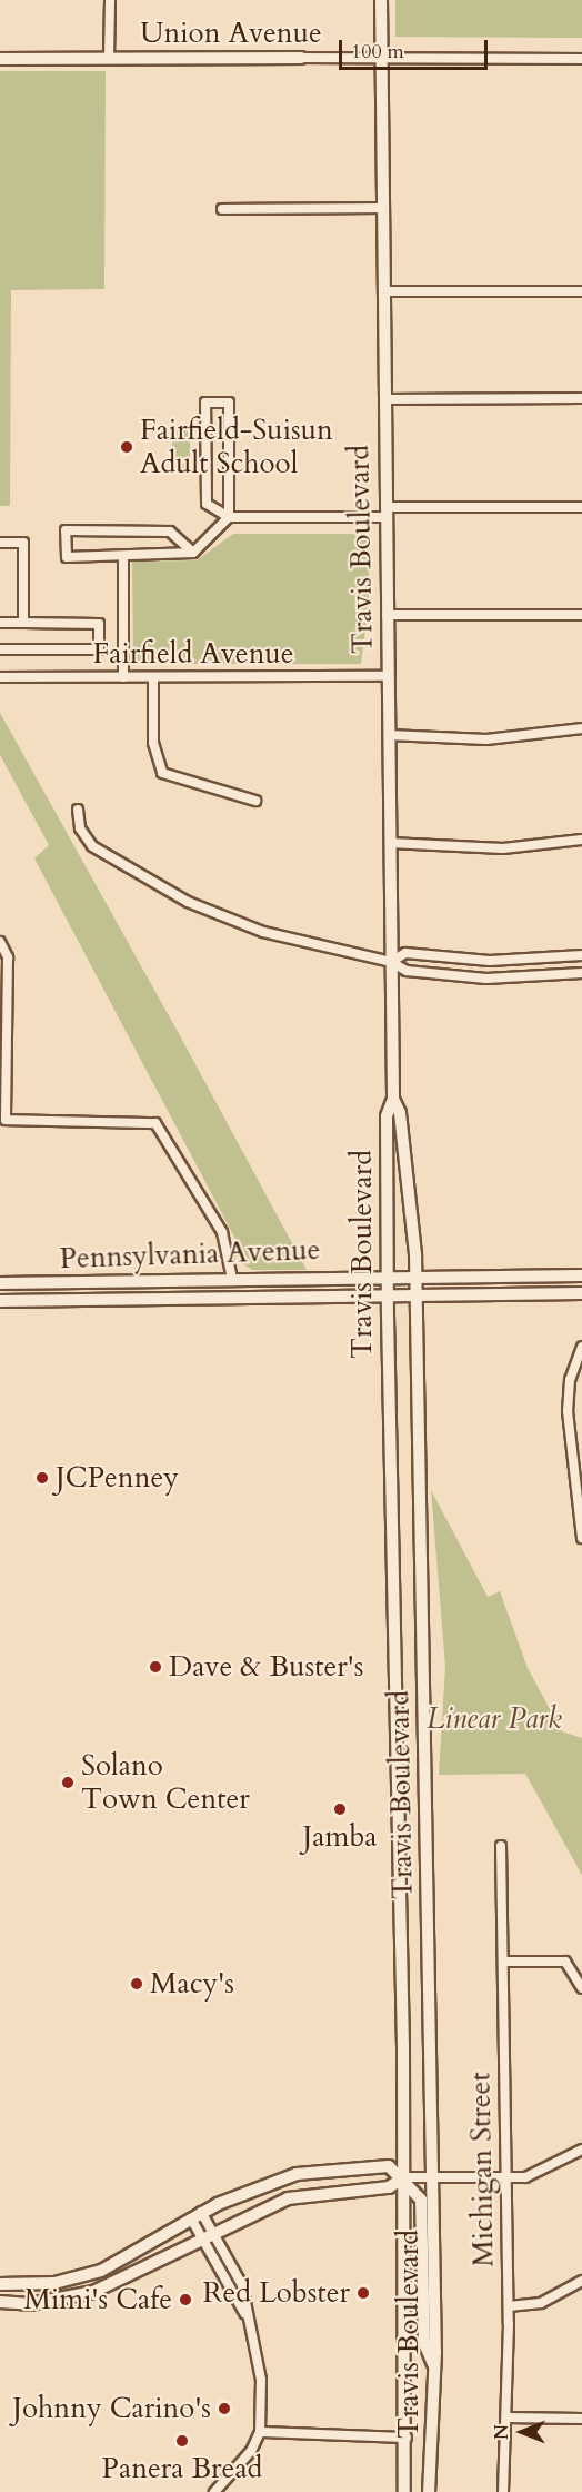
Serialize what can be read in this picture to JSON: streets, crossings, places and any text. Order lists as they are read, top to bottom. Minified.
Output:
{"streets":{"main road":["Union Avenue","Travis Boulevard","Pennsylvania Avenue"],"street":["Fairfield Avenue","Michigan Street"]},"crossings":[["Union Avenue","Travis Boulevard"],["Travis Boulevard","Fairfield Avenue"],["Travis Boulevard","Pennsylvania Avenue"]],"parks":["Linear Park"],"places":["Fairfield-Suisun Adult School","JCPenney","Dave & Buster's","Solano Town Center","Jamba","Macy's","Red Lobster","Mimi's Cafe","Johnny Carino's","Panera Bread"],"scale_bar":"100 m","north":"left"}
